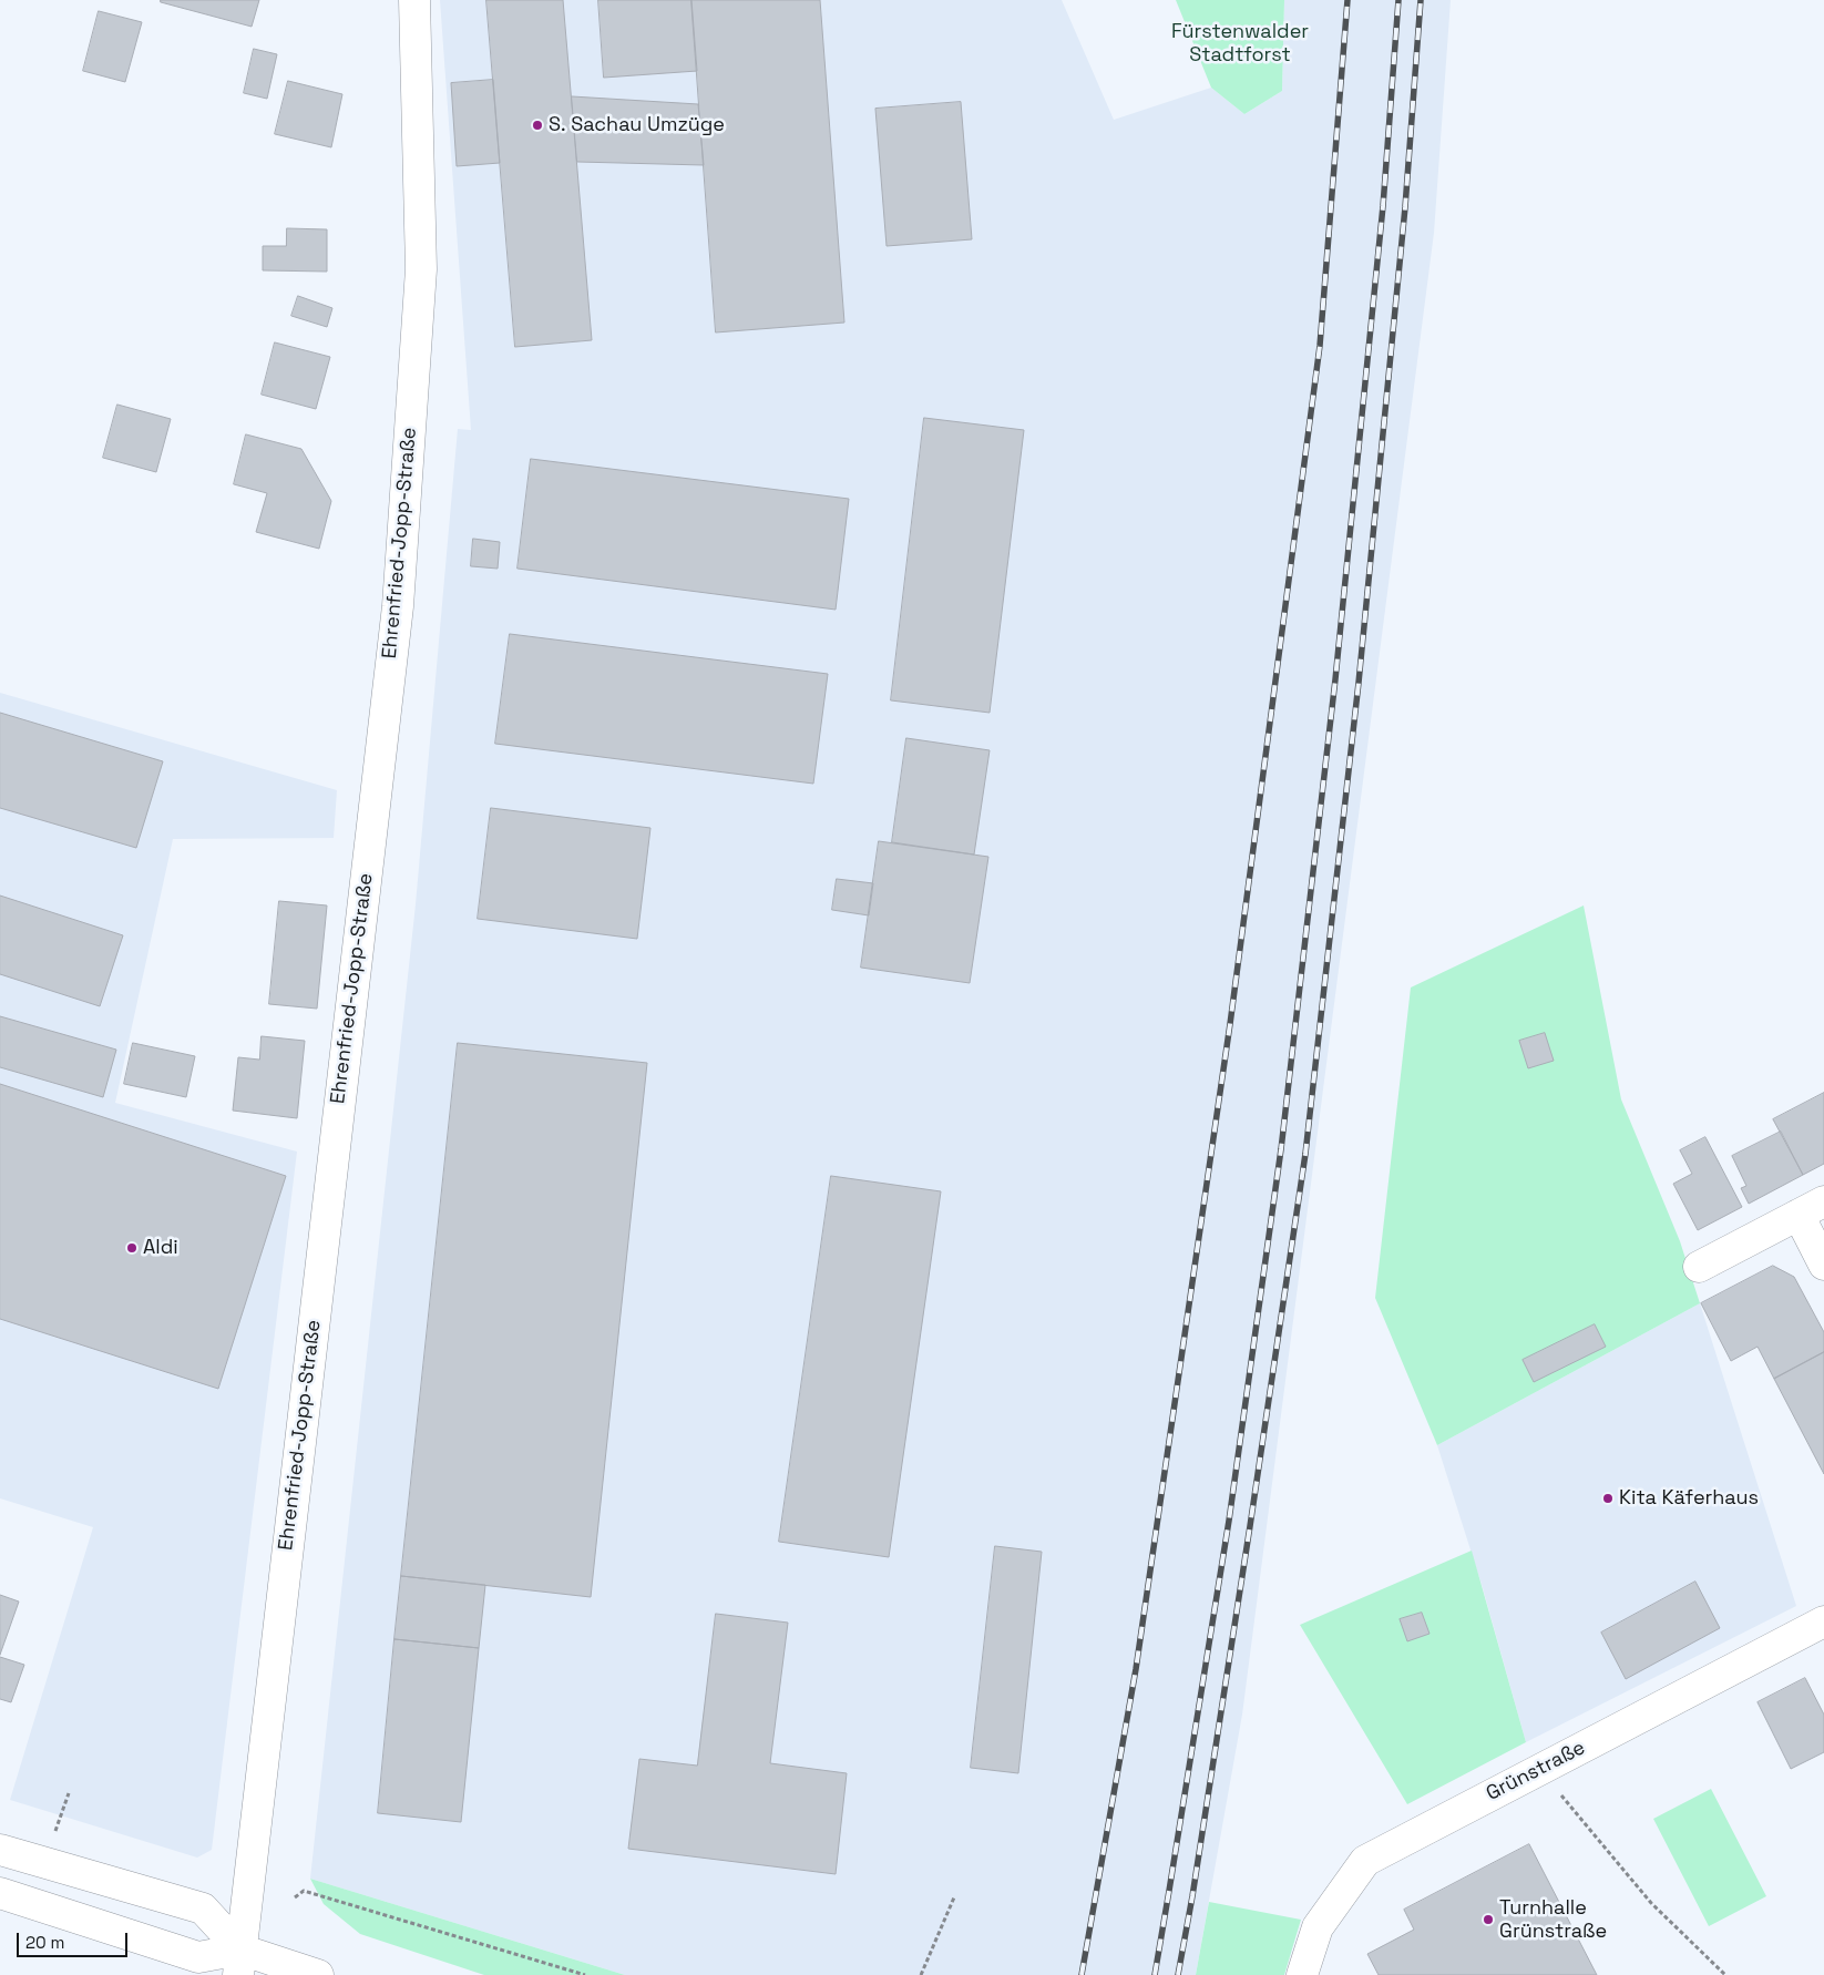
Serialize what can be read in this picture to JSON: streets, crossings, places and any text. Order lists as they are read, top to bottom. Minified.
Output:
{"streets":{"street":["Ehrenfried-Jopp-Straße","Grünstraße"]},"parks":["Fürstenwalder Stadtforst"],"places":["S. Sachau Umzüge","Aldi","Kita Käferhaus","Turnhalle Grünstraße"],"scale_bar":"20 m"}
